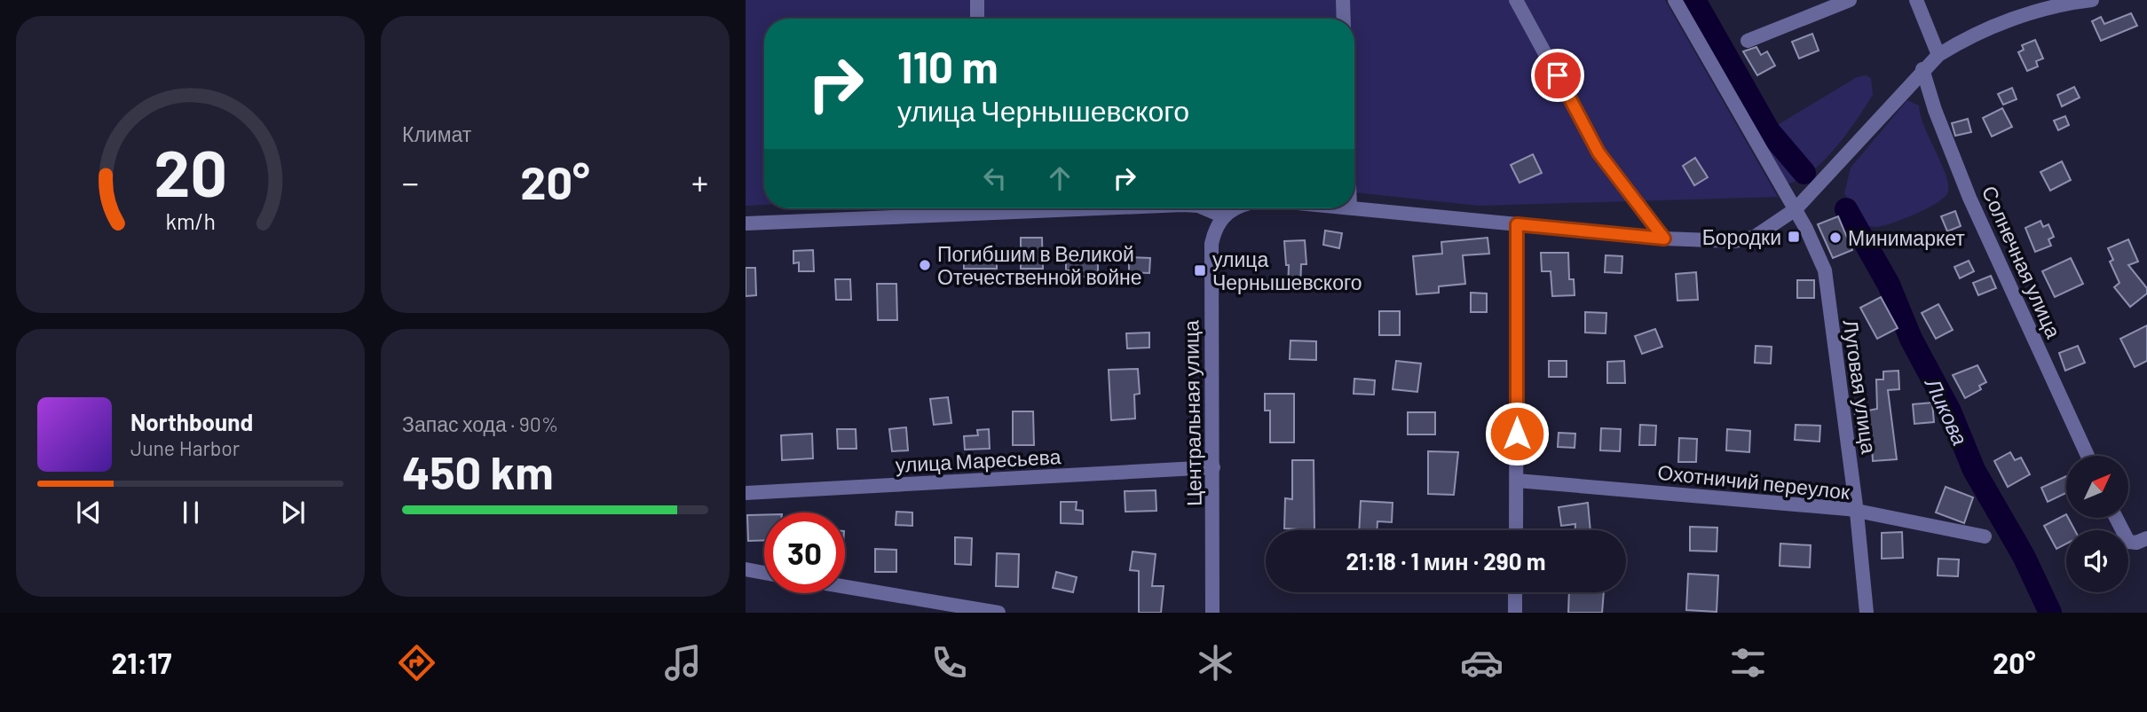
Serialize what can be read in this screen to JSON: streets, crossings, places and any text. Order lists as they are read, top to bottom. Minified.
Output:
{"streets":{"street":["Солнечная улица","Луговая улица","Центральная улица","улица Маресьева","Охотничий переулок"]},"crossings":[["Луговая улица","Охотничий переулок"],["Центральная улица","улица Маресьева"]],"water":["Ликова"],"places":{"transit":["Бородки","улица Чернышевского"],"other":["Минимаркет","Погибшим в Великой Отечественной войне"]},"north":"top right","page":{"tile":["Климат",["Запас хода · 90%","450 km"]],"turn":["110 m","улица Чернышевского"],"heat":["−","20°","+"],"song":["Northbound","June Harbor"],"limit":"30","trip":"21:18 · 1 мин · 290 m","tabs":["21:17","20°"],"gauge":["20","km/h"]}}
